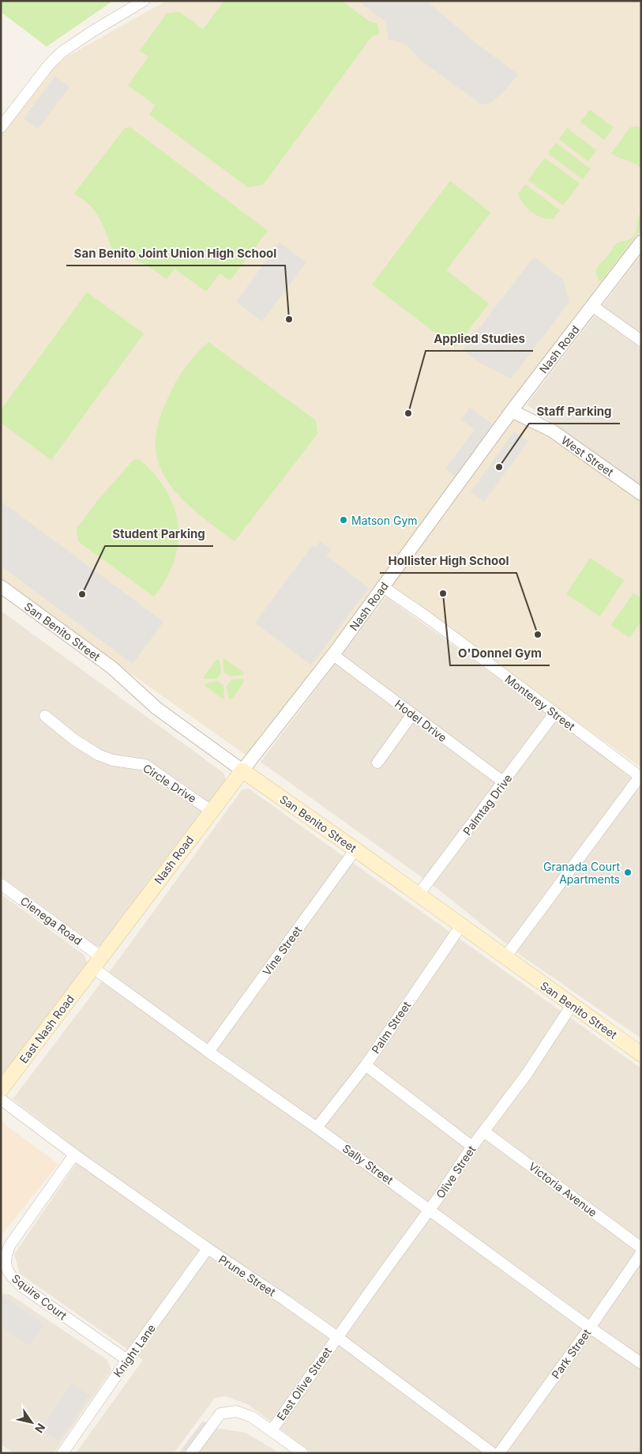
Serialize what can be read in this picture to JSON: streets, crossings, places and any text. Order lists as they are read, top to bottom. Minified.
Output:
{"streets":{"main road":["Nash Road","San Benito Street","East Nash Road"],"street":["West Street","Monterey Street","Hodel Drive","Circle Drive","Palmtag Drive","Cienega Road","Vine Street","Palm Street","Sally Street","Olive Street","Victoria Avenue","Prune Street","Squire Court","Knight Lane","Park Street","East Olive Street"]},"crossings":[["Nash Road","West Street"],["Nash Road","San Benito Street"],["Nash Road","Monterey Street"],["Nash Road","Circle Drive"],["Nash Road","Cienega Road"],["Nash Road","East Nash Road"],["Nash Road","Sally Street"],["San Benito Street","Palmtag Drive"],["San Benito Street","Vine Street"],["San Benito Street","Palm Street"],["San Benito Street","Olive Street"],["Monterey Street","Palmtag Drive"],["Hodel Drive","Palmtag Drive"],["Cienega Road","East Nash Road"],["Cienega Road","Sally Street"],["Vine Street","Sally Street"],["Palm Street","Sally Street"],["East Nash Road","Sally Street"],["Sally Street","Olive Street"],["Sally Street","Park Street"],["Olive Street","Victoria Avenue"],["Olive Street","Prune Street"],["Olive Street","East Olive Street"],["Prune Street","Squire Court"],["Prune Street","Knight Lane"],["Prune Street","East Olive Street"],["Squire Court","Knight Lane"]],"places":["San Benito Joint Union High School","Applied Studies","Staff Parking","Matson Gym","O'Donnel Gym","Student Parking","Hollister High School","Granada Court Apartments"],"north":"bottom right"}
